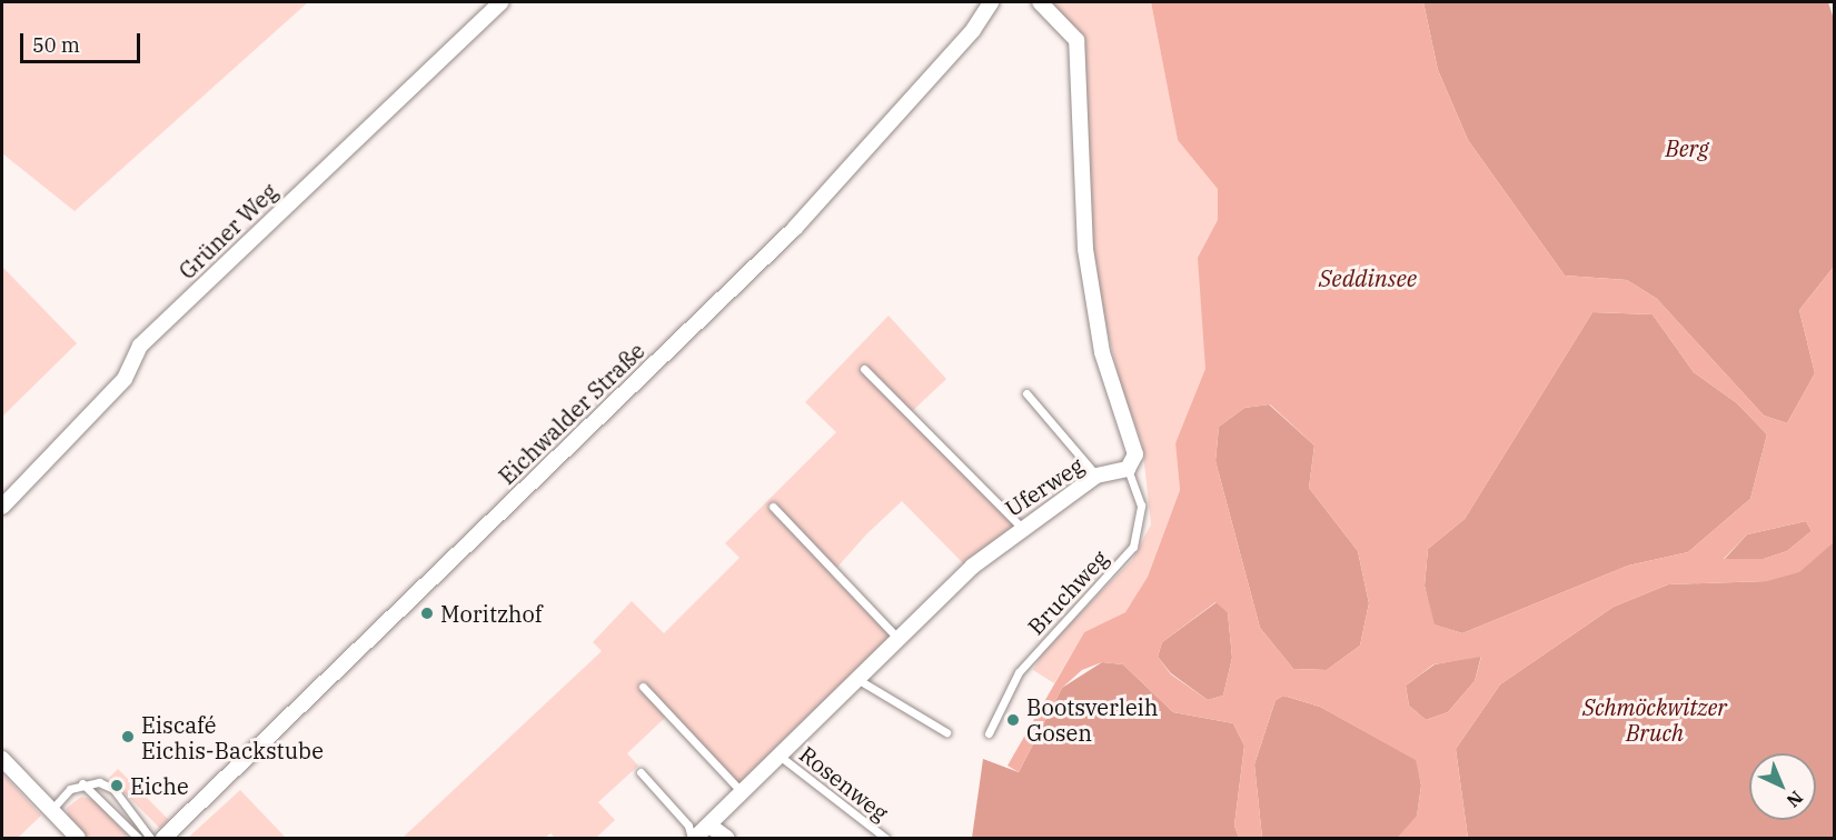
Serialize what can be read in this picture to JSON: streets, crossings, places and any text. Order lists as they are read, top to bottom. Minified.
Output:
{"streets":{"street":["Grüner Weg","Eichwalder Straße","Uferweg"],"lane":["Bruchweg","Rosenweg"]},"crossings":[["Uferweg","Bruchweg"],["Uferweg","Rosenweg"]],"water":["Seddinsee"],"parks":["Berg","Schmöckwitzer Bruch"],"places":["Moritzhof","Bootsverleih Gosen","Eiscafé Eichis-Backstube","Eiche"],"scale_bar":"50 m","north":"bottom right"}
